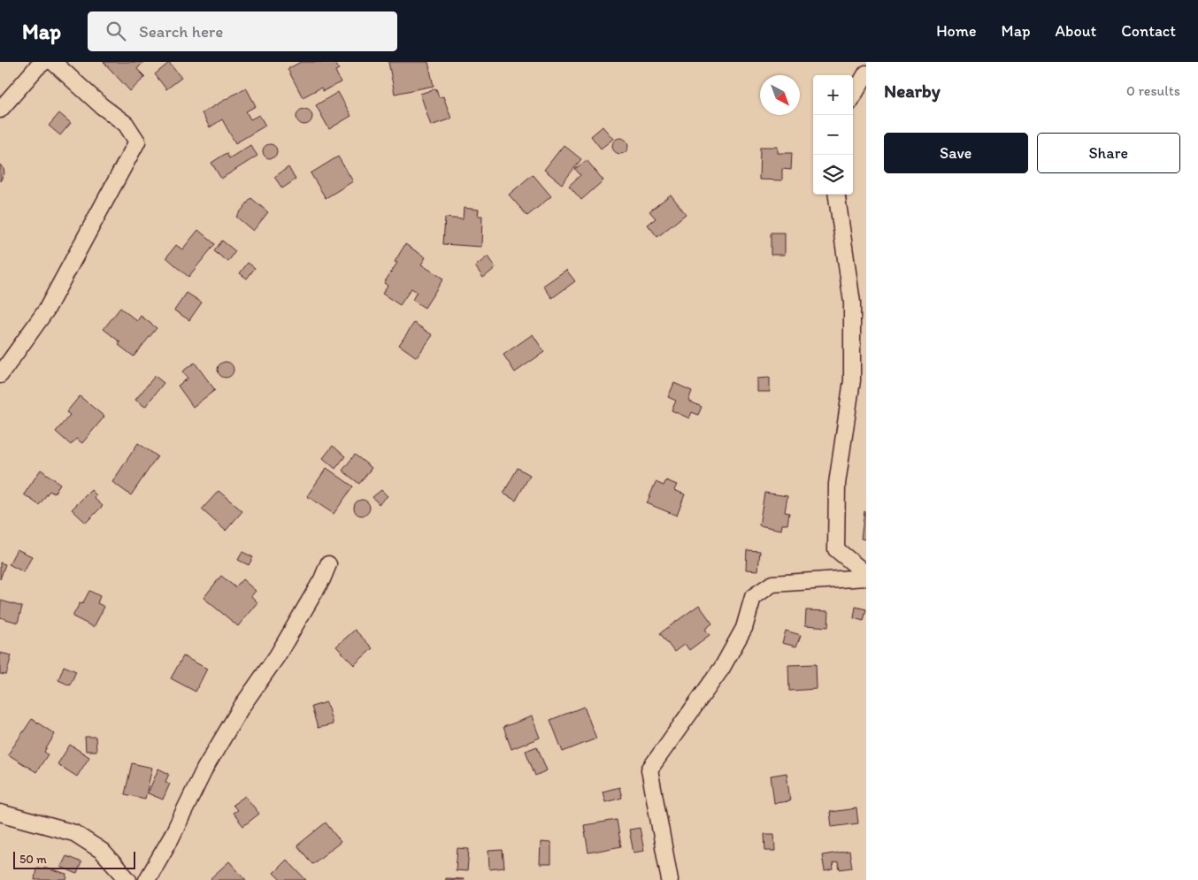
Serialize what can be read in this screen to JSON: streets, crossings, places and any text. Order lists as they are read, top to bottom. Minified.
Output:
{"scale_bar":"50 m","north":"bottom right","page":{"header":"Map","search":"Search here","nav":["Home","Map","About","Contact"],"heading":["Nearby","0 results"],"map_buttons":["+","−"],"buttons":["Save","Share"],"scale":"50 m"}}
